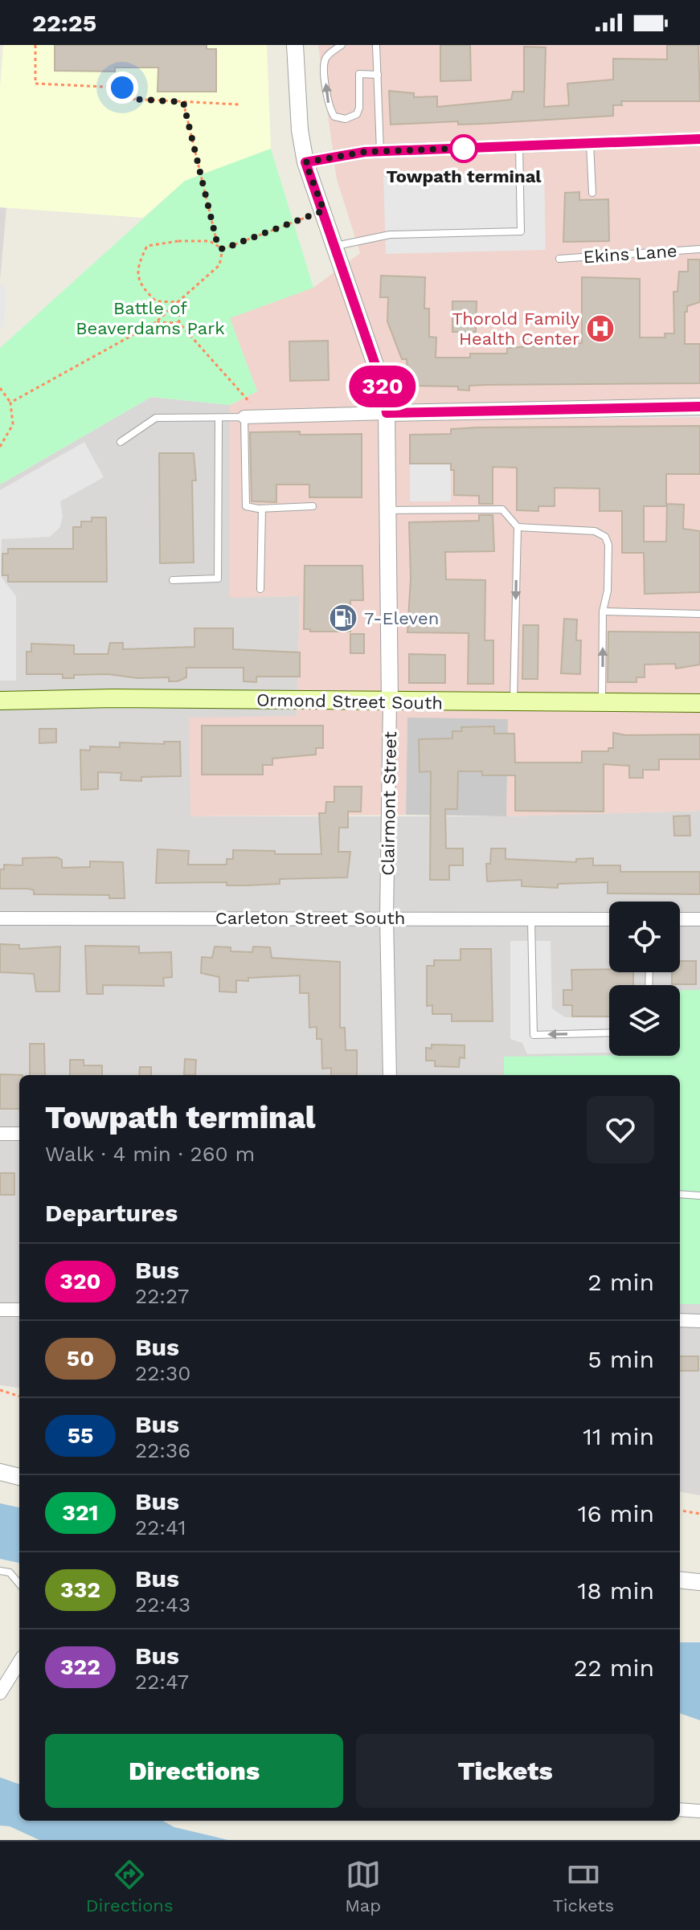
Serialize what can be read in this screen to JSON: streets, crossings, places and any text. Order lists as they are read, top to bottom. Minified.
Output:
{"streets":{"main road":["Ormond Street South"],"street":["Clairmont Street","Carleton Street South"],"lane":["Ekins Lane"]},"crossings":[["Ormond Street South","Clairmont Street"],["Clairmont Street","Carleton Street South"]],"parks":["Battle of Beaverdams Park"],"places":{"other":["Towpath terminal"],"hospital":["Thorold Family Health Center"],"fuel station":["7-Eleven"]},"lines":["bus line 320"],"page":{"status":"22:25","on_map":"320","heading":[["Towpath terminal","Walk · 4 min · 260 m"],"Departures"],"list":[{"mark":"320","name":"Bus","note":"22:27","value":"2 min"},{"mark":"50","name":"Bus","note":"22:30","value":"5 min"},{"mark":"55","name":"Bus","note":"22:36","value":"11 min"},{"mark":"321","name":"Bus","note":"22:41","value":"16 min"},{"mark":"332","name":"Bus","note":"22:43","value":"18 min"},{"mark":"322","name":"Bus","note":"22:47","value":"22 min"}],"buttons":["Directions","Tickets"],"tabs":["Directions","Map","Tickets"]}}
